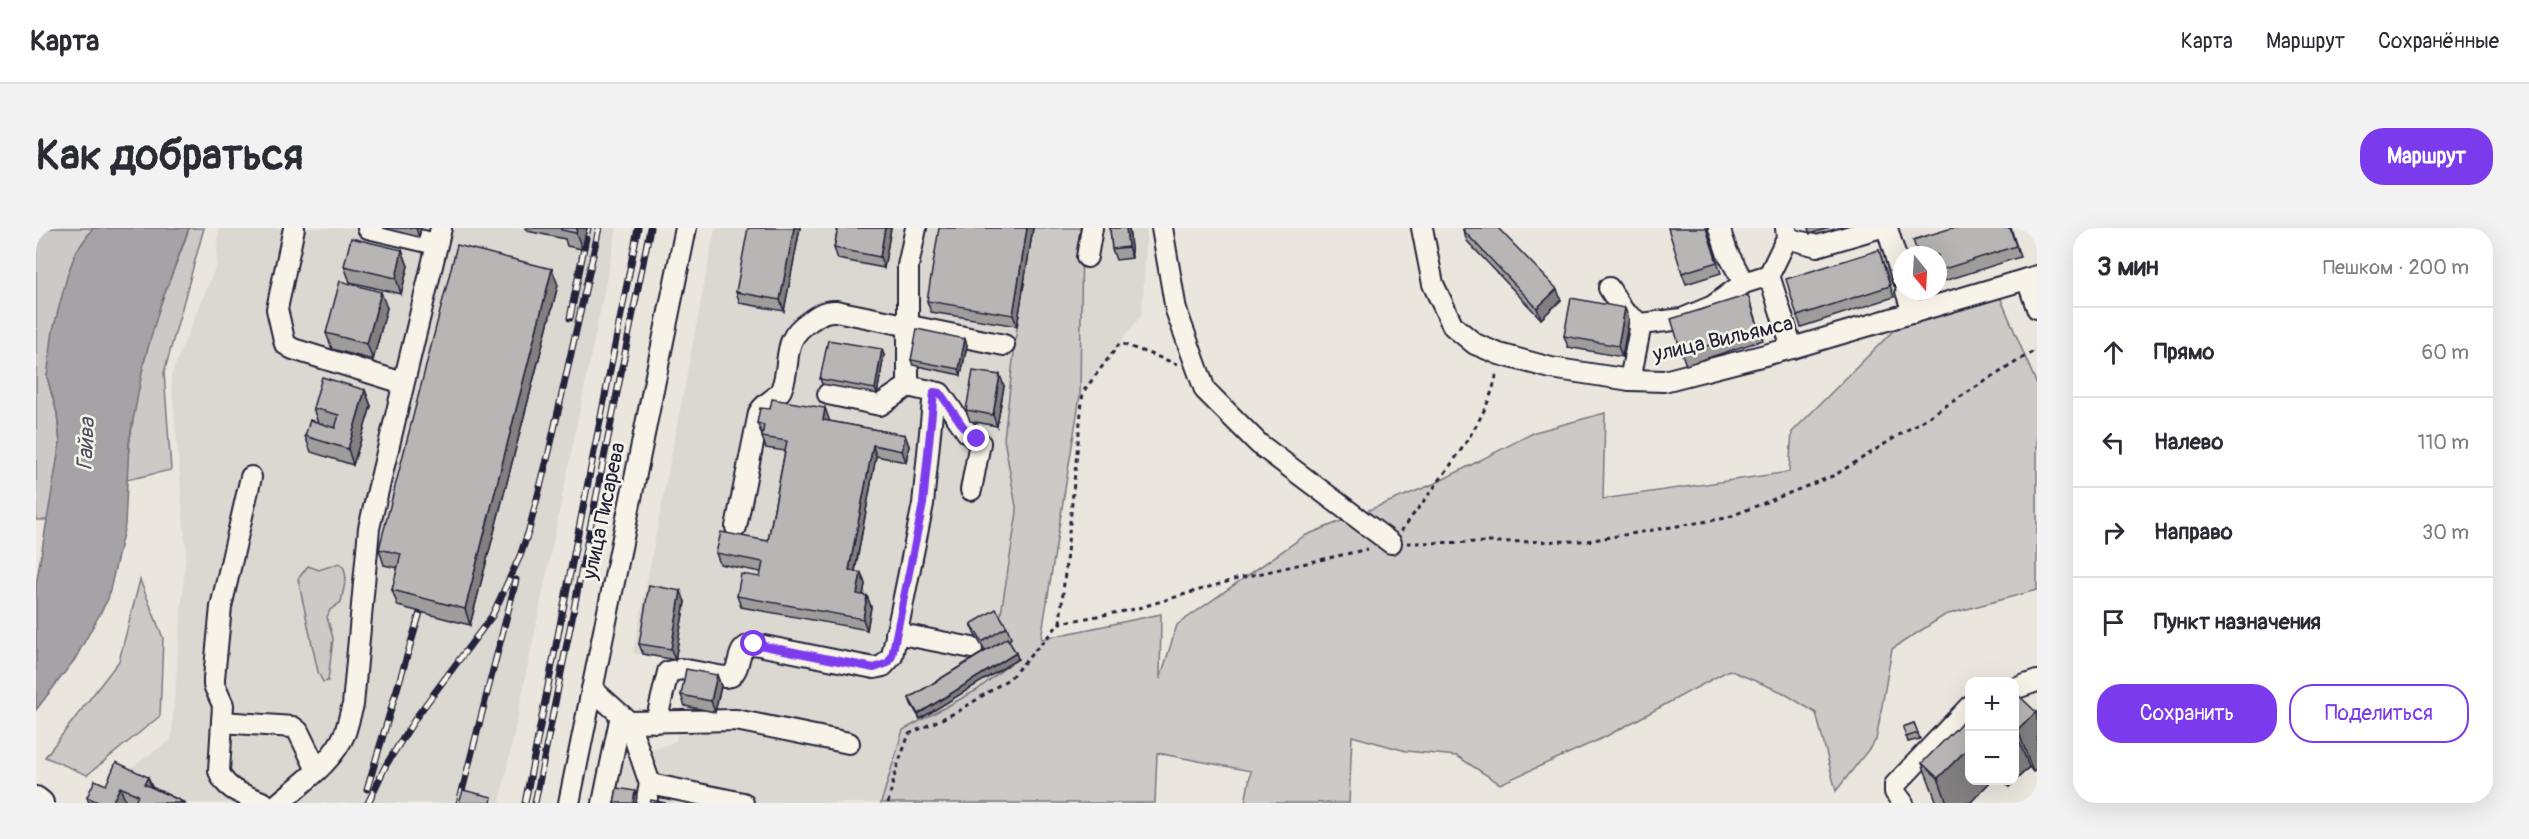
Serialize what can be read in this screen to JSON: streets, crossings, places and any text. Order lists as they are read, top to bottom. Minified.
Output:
{"streets":{"street":["улица Вильямса","улица Писарева"]},"water":["Гайва"],"north":"bottom","page":{"header":"Карта","nav":["Карта","Маршрут","Сохранённые"],"buttons":["Маршрут",["Сохранить","Поделиться"]],"title":"Как добраться","heading":["3 мин","Пешком · 200 m"],"list":[["Прямо","60 m"],["Налево","110 m"],["Направо","30 m"],"Пункт назначения"],"map_buttons":["+","−"]}}
